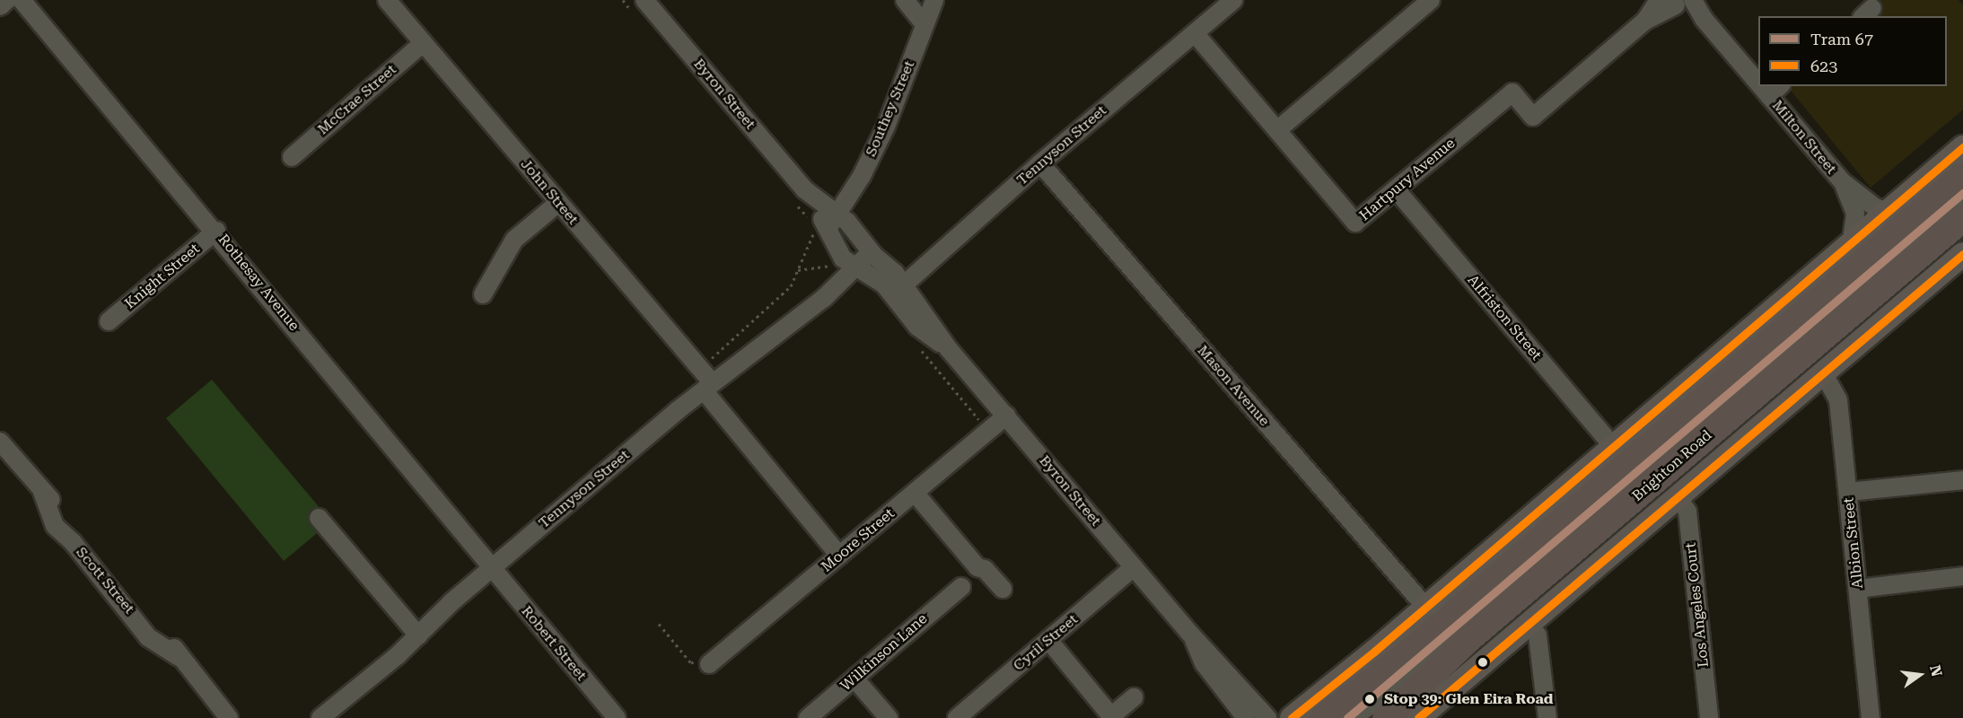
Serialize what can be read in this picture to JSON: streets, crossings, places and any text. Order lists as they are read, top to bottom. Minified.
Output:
{"streets":{"highway":["Brighton Road"],"street":["Byron Street","McCrae Street","Southey Street","Milton Street","Tennyson Street","Hartpury Avenue","John Street","Knight Street","Rothesay Avenue","Alfriston Street","Mason Avenue","Moore Street","Albion Street","Scott Street","Los Angeles Court","Cyril Street","Robert Street","Wilkinson Lane"]},"crossings":[["Byron Street","Southey Street"],["Byron Street","Tennyson Street"],["Byron Street","Moore Street"],["Byron Street","Cyril Street"],["McCrae Street","John Street"],["Milton Street","Hartpury Avenue"],["Tennyson Street","Hartpury Avenue"],["Tennyson Street","John Street"],["Tennyson Street","Rothesay Avenue"],["Tennyson Street","Mason Avenue"],["Tennyson Street","Robert Street"],["Hartpury Avenue","Alfriston Street"],["John Street","Moore Street"],["Knight Street","Rothesay Avenue"],["Rothesay Avenue","Robert Street"],["Brighton Road","Albion Street"],["Brighton Road","Los Angeles Court"]],"places":["Stop 39: Glen Eira Road"],"lines":["transit line 623","tram line 67"],"legend":["Tram 67","623"],"north":"right"}
